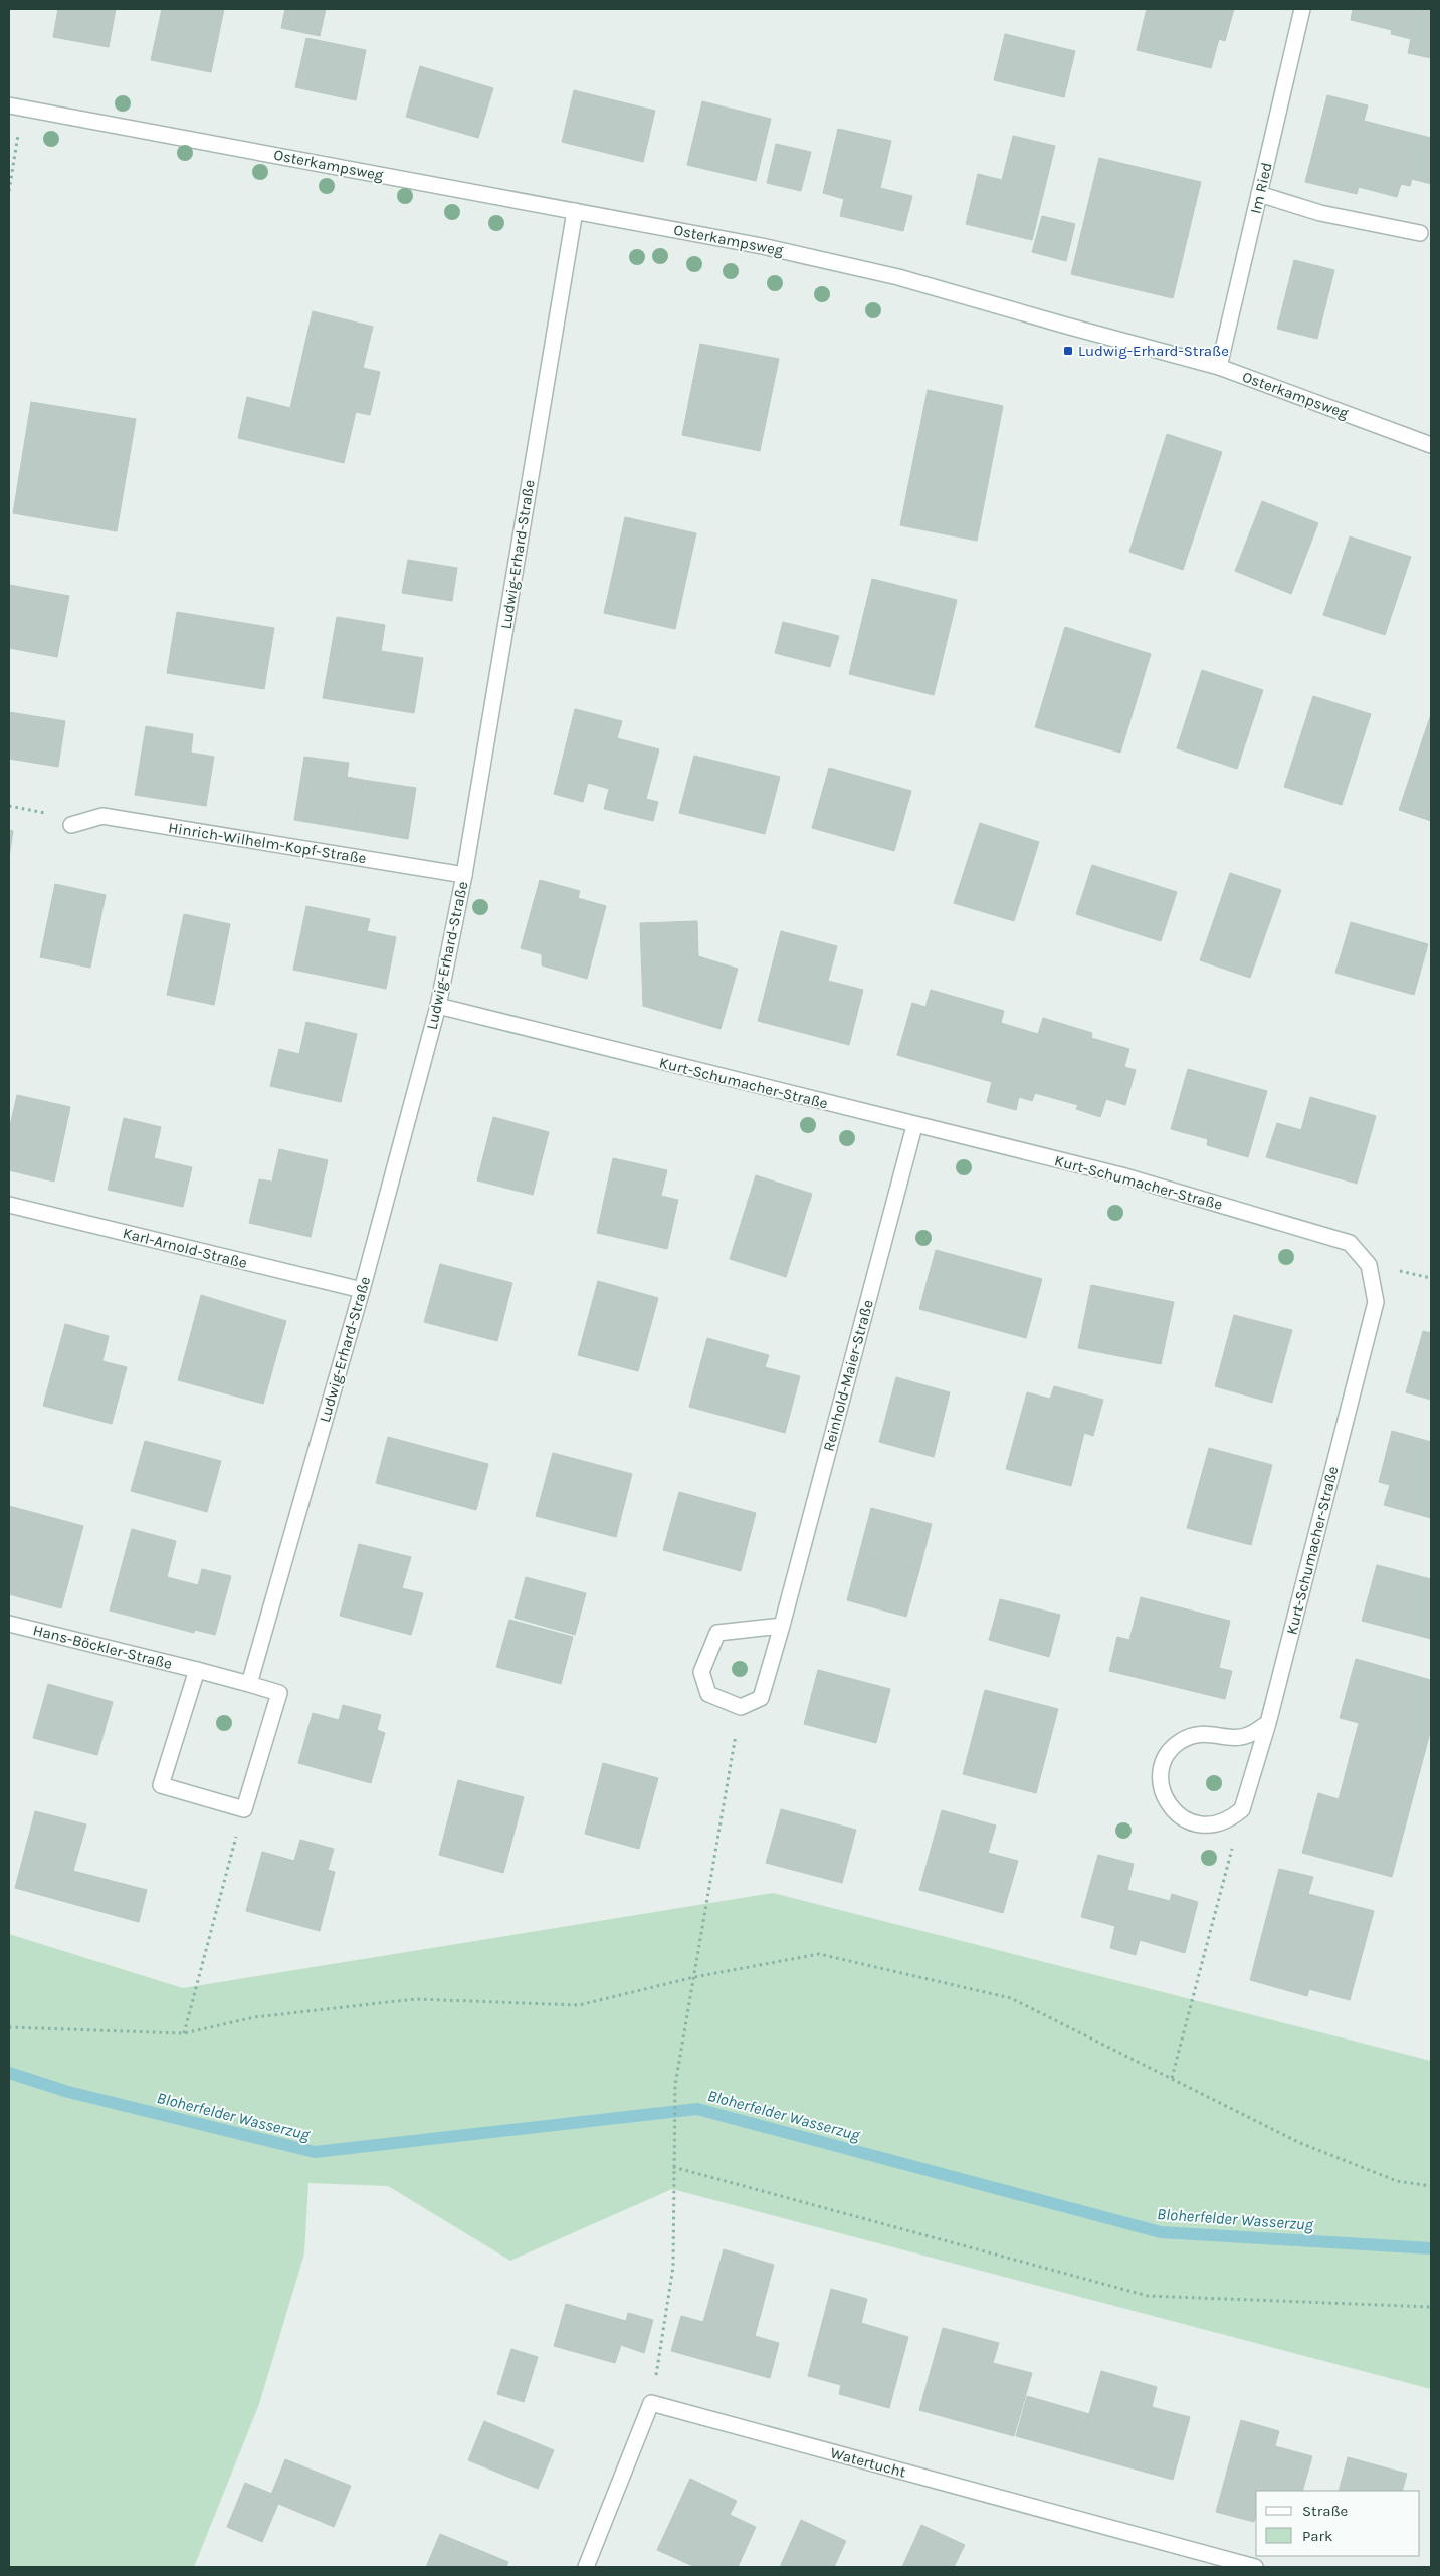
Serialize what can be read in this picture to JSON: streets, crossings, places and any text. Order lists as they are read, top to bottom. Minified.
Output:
{"streets":{"street":["Osterkampsweg","Im Ried","Ludwig-Erhard-Straße","Hinrich-Wilhelm-Kopf-Straße","Kurt-Schumacher-Straße","Karl-Arnold-Straße","Reinhold-Maier-Straße","Hans-Böckler-Straße","Watertucht"]},"crossings":[["Osterkampsweg","Im Ried"],["Osterkampsweg","Ludwig-Erhard-Straße"],["Ludwig-Erhard-Straße","Hinrich-Wilhelm-Kopf-Straße"],["Ludwig-Erhard-Straße","Kurt-Schumacher-Straße"],["Ludwig-Erhard-Straße","Karl-Arnold-Straße"],["Kurt-Schumacher-Straße","Reinhold-Maier-Straße"]],"water":["Bloherfelder Wasserzug"],"places":{"transit":["Ludwig-Erhard-Straße"]},"legend":["Straße","Park"]}
